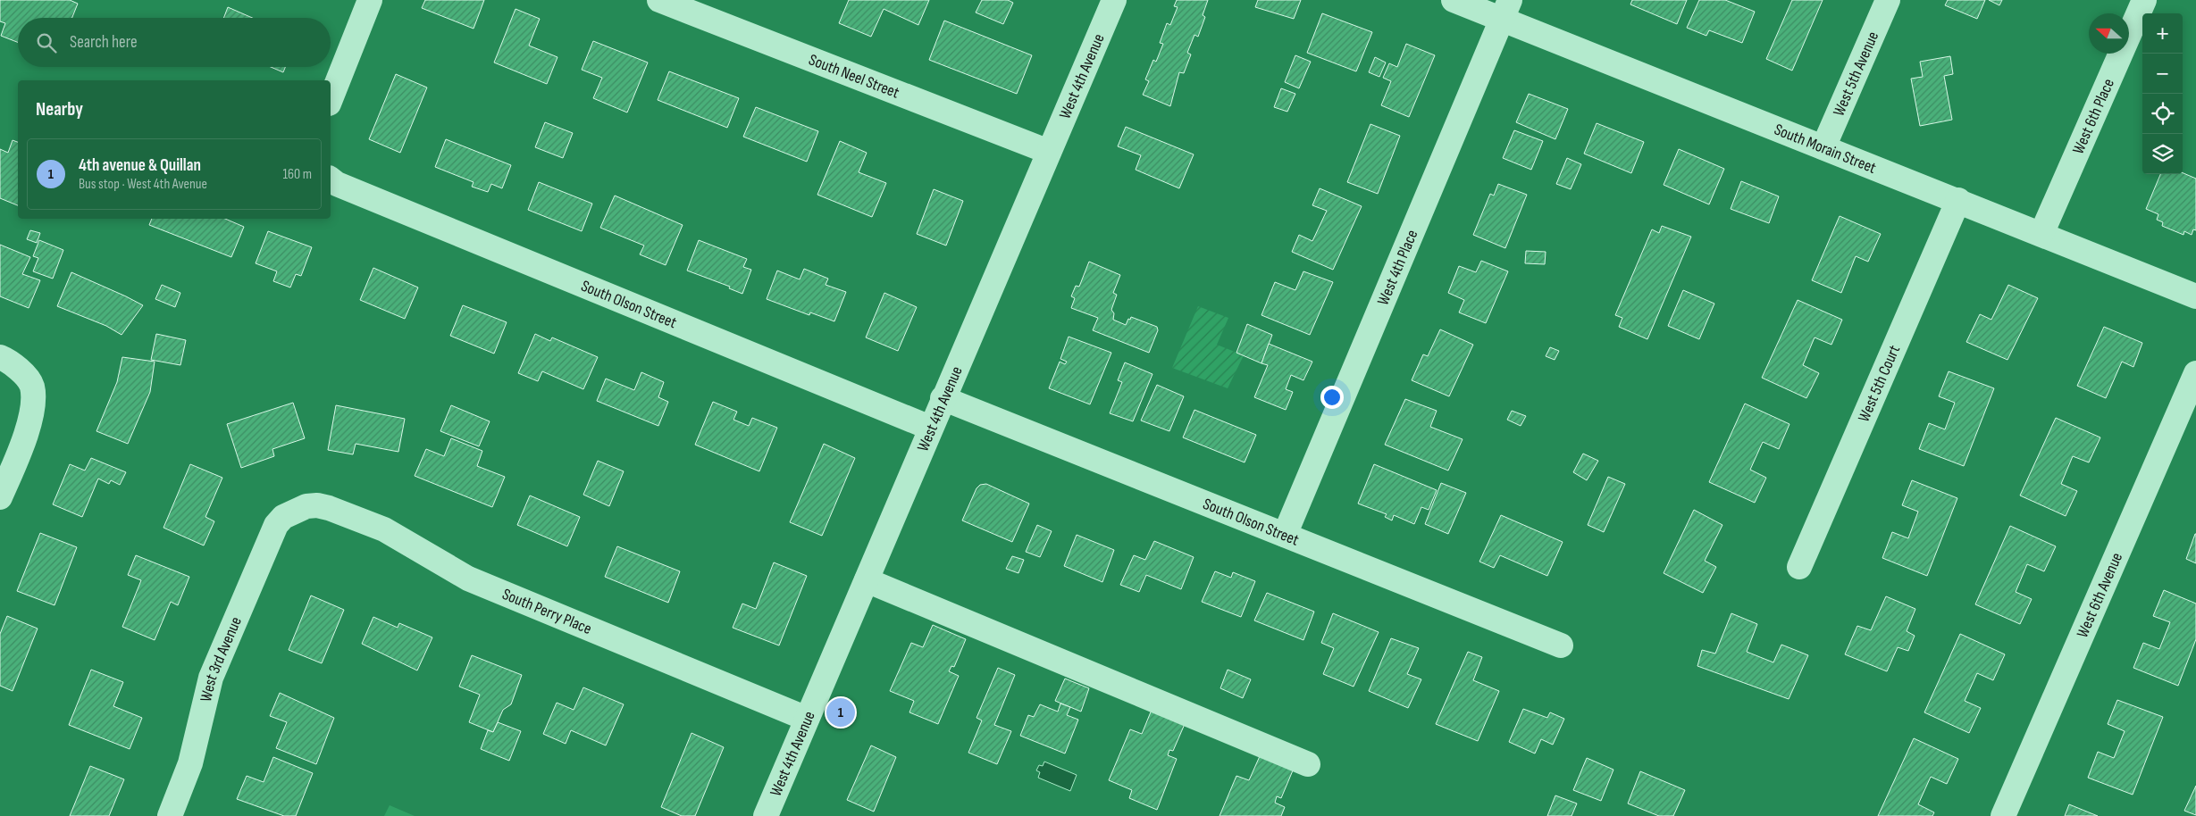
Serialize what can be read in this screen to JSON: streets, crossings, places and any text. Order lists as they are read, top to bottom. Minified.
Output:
{"streets":{"street":["West 5th Avenue","West 4th Avenue","South Neel Street","West 6th Place","South Morain Street","West 4th Place","South Olson Street","West 5th Court","West 6th Avenue","South Perry Place","West 3rd Avenue"]},"crossings":[["West 5th Avenue","South Morain Street"],["West 4th Avenue","South Neel Street"],["West 4th Avenue","South Olson Street"],["West 4th Avenue","South Perry Place"],["West 6th Place","South Morain Street"],["South Morain Street","West 4th Place"],["South Morain Street","West 5th Court"],["West 4th Place","South Olson Street"],["South Perry Place","West 3rd Avenue"]],"north":"left","page":{"map_buttons":["+","−"],"search":"Search here","heading":"Nearby","list":[{"mark":"1","name":"4th avenue & Quillan","note":"Bus stop · West 4th Avenue","value":"160 m"}],"pins":"1"}}
